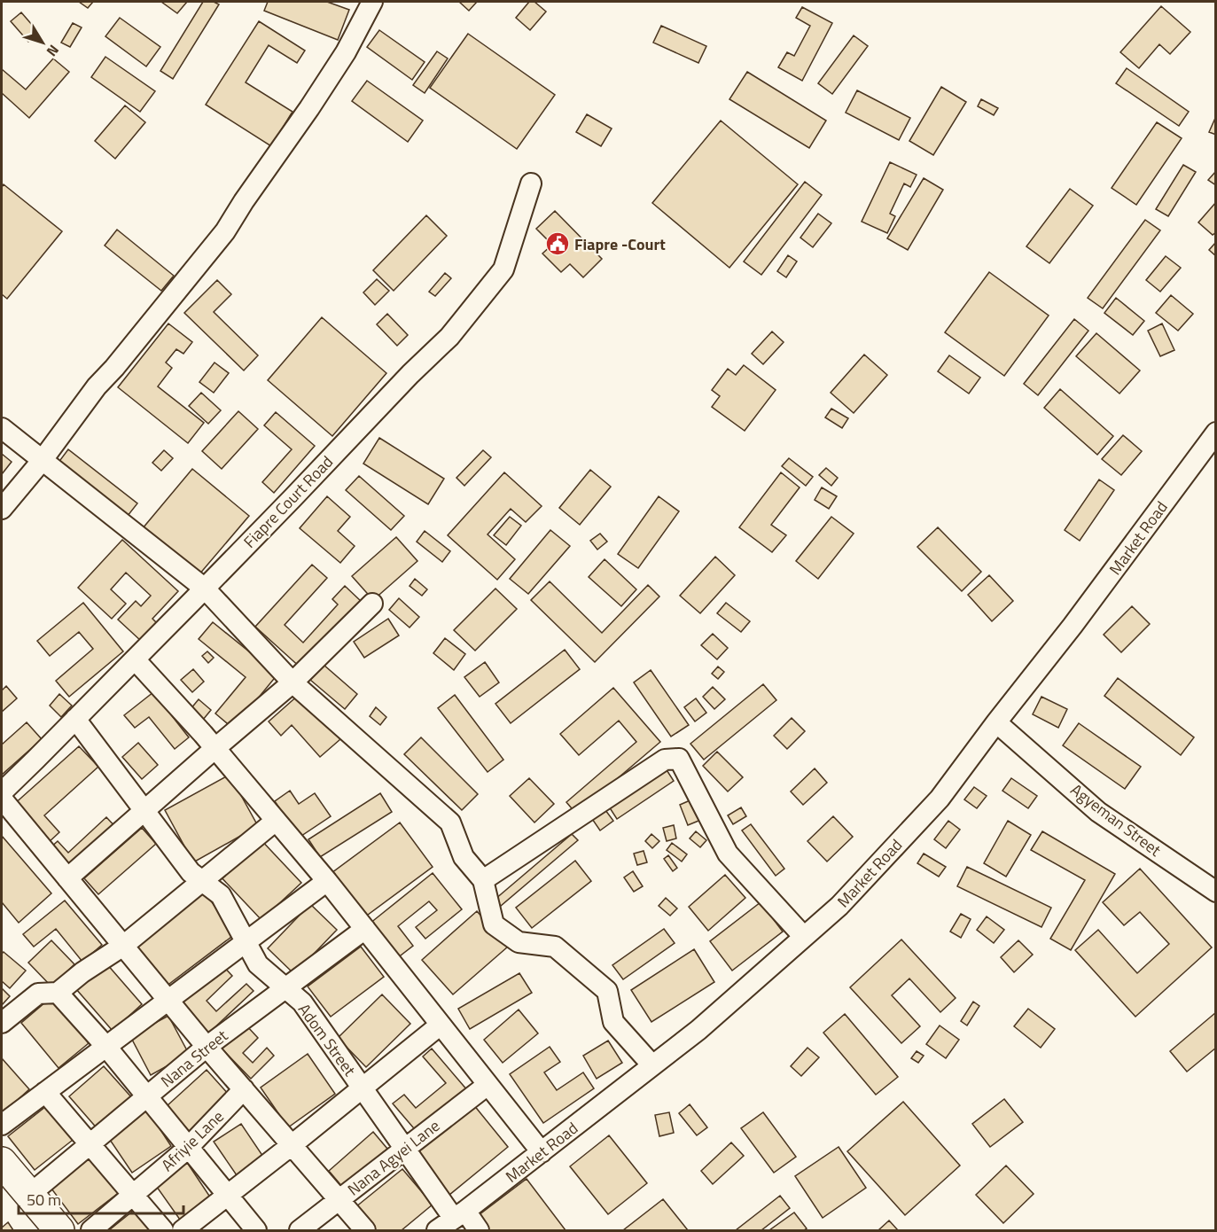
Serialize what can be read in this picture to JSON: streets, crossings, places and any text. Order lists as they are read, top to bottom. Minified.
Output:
{"streets":{"street":["Fiapre Court Road","Market Road","Agyeman Street","Adom Street","Nana Street","Afriyie Lane","Nana Agyei Lane"]},"crossings":[["Fiapre Court Road","Adom Street"],["Market Road","Agyeman Street"],["Market Road","Adom Street"],["Adom Street","Nana Street"],["Adom Street","Nana Agyei Lane"]],"places":{"public building":["Fiapre -Court"]},"scale_bar":"50 m","north":"bottom right"}
